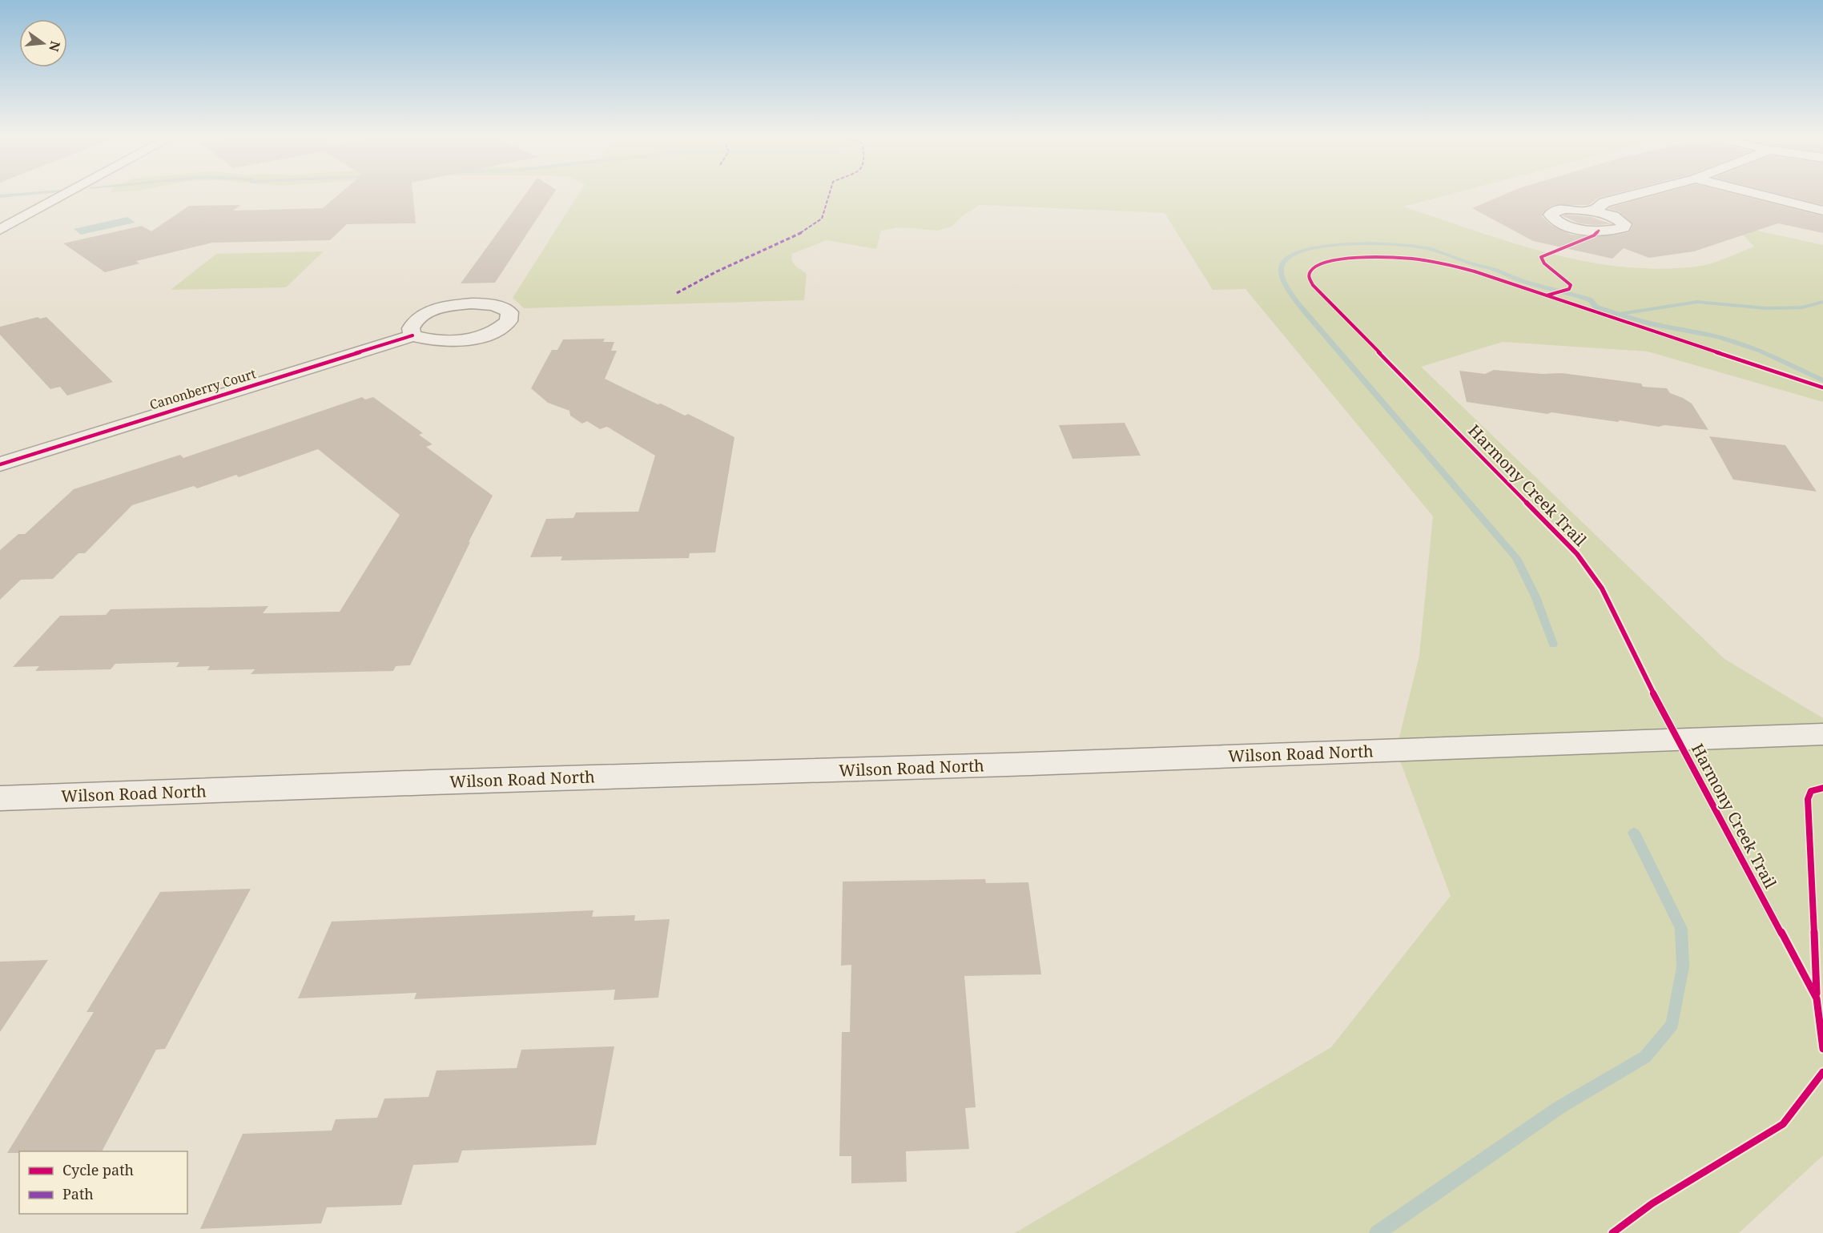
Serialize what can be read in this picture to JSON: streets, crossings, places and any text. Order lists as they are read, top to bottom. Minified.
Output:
{"streets":{"street":["Canonberry Court","Wilson Road North"],"cycle path":["Harmony Creek Trail"]},"legend":["Cycle path","Path"],"north":"right"}
